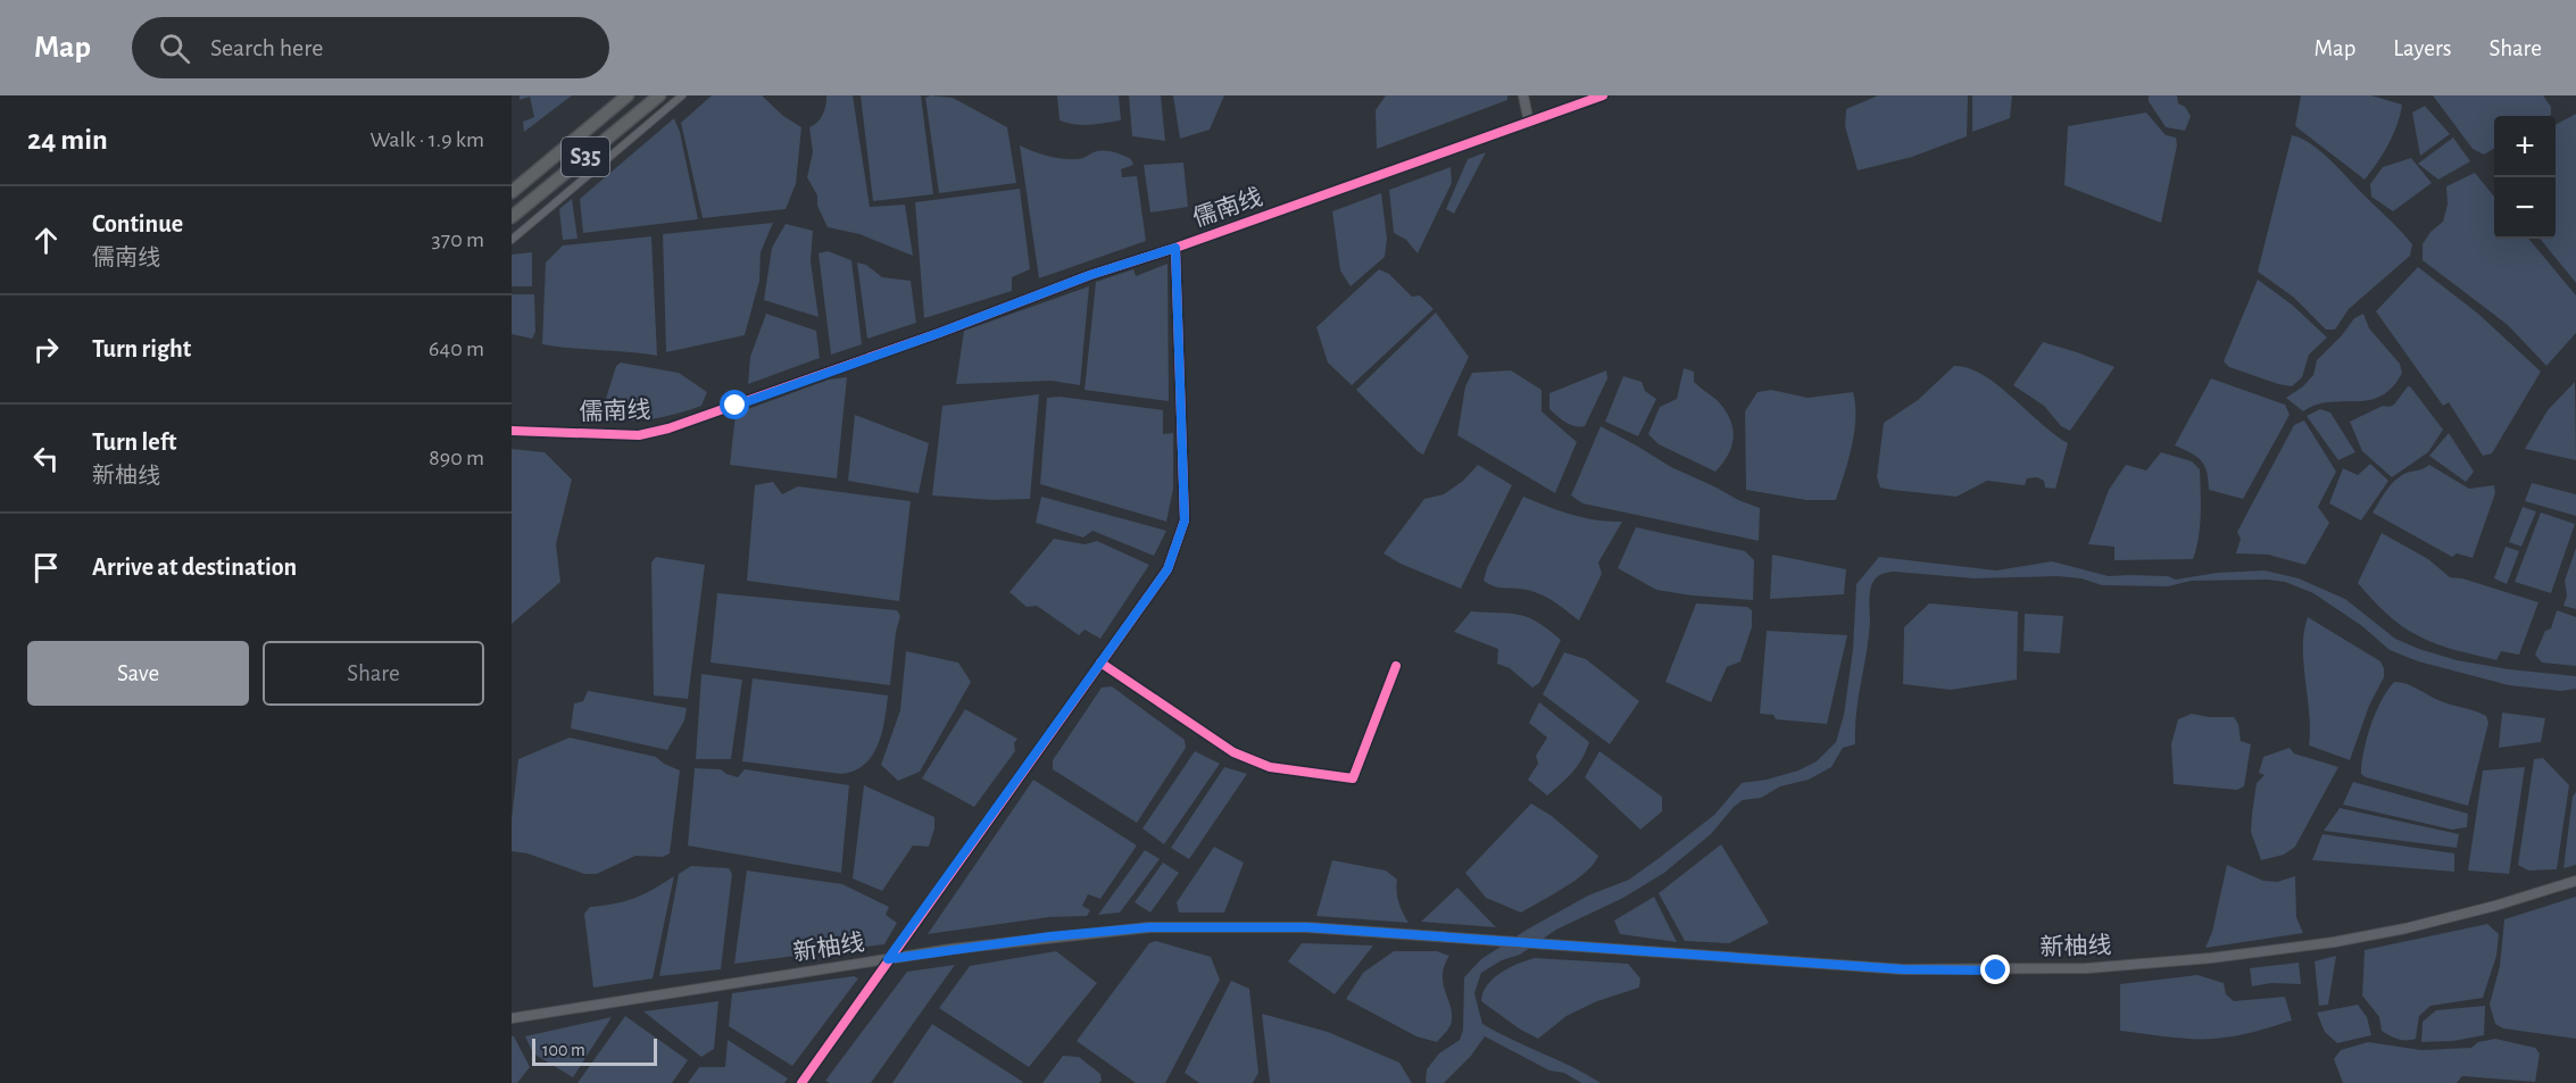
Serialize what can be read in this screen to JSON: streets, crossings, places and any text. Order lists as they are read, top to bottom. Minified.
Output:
{"streets":{"highway":["S35"],"street":["儒南线","新柚线"]},"scale_bar":"100 m","page":{"header":"Map","search":"Search here","nav":["Map","Layers","Share"],"heading":["24 min","Walk · 1.9 km"],"map_buttons":["+","−"],"list":[["Continue","儒南线","370 m"],["Turn right","640 m"],["Turn left","新柚线","890 m"],"Arrive at destination"],"buttons":["Save","Share"],"scale":"100 m"}}
